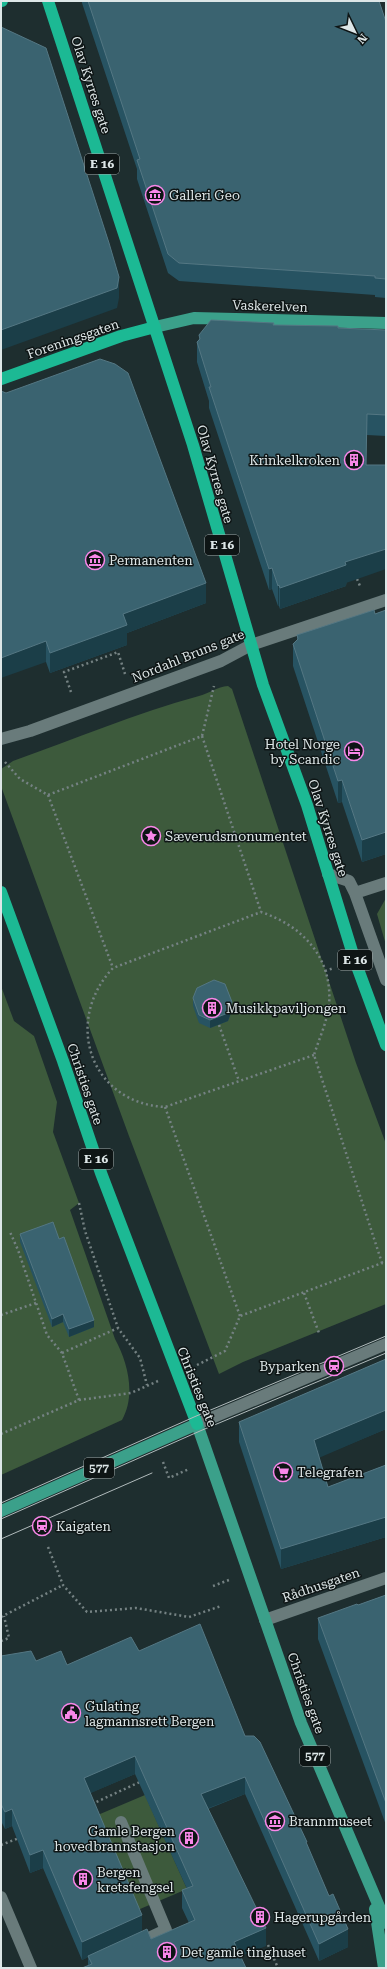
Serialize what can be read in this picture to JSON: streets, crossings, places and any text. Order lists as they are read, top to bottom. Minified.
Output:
{"streets":{"highway":["Olav Kyrres gate","E 16","Foreningsgaten","Christies gate"],"main road":["Vaskerelven","577"],"street":["Nordahl Bruns gate","Rådhusgaten"]},"crossings":[["Olav Kyrres gate","Vaskerelven"],["Olav Kyrres gate","Foreningsgaten"],["Olav Kyrres gate","Nordahl Bruns gate"],["Vaskerelven","Foreningsgaten"],["Christies gate","577"],["Christies gate","Rådhusgaten"]],"places":{"museum":["Galleri Geo","Permanenten","Brannmuseet"],"building":["Krinkelkroken","Musikkpaviljongen","Gamle Bergen hovedbrannstasjon","Bergen kretsfengsel","Hagerupgården","Det gamle tinghuset"],"hotel":["Hotel Norge by Scandic"],"place":["Sæverudsmonumentet"],"station":["Byparken","Kaigaten"],"supermarket":["Telegrafen"],"public building":["Gulating lagmannsrett Bergen"]},"north":"bottom right"}
